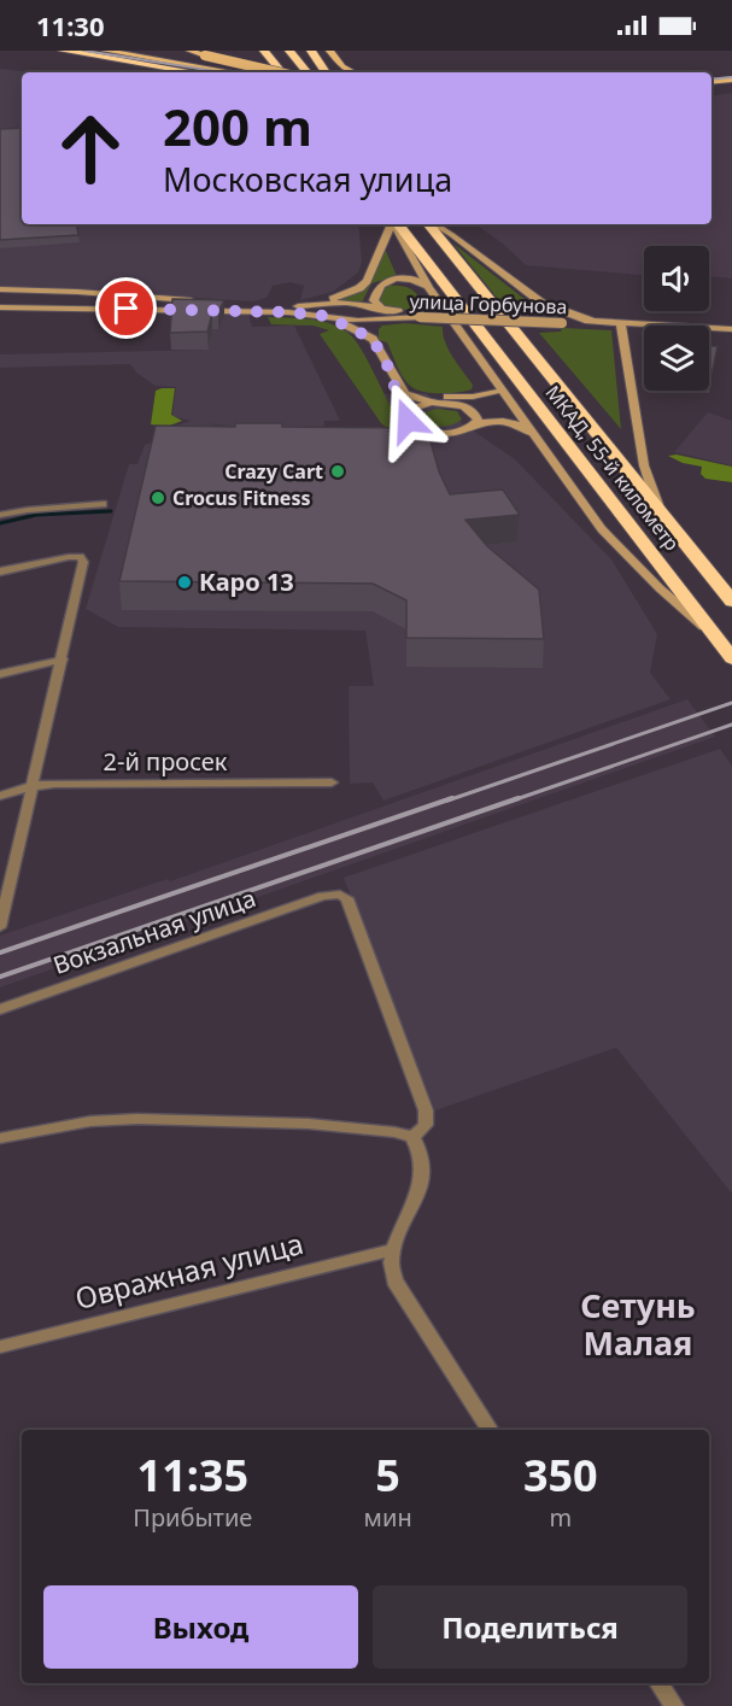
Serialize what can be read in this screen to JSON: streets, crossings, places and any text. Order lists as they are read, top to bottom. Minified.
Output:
{"streets":{"highway":["МКАД, 55-й километр"],"street":["улица Горбунова","2-й просек","Вокзальная улица","Овражная улица"]},"districts":["Сетунь Малая"],"places":["Crazy Cart","Crocus Fitness","Каро 13"],"page":{"status":"11:30","turn":["200 m","Московская улица"],"eta":["11:35","Прибытие","5","мин","350","m"],"buttons":["Выход","Поделиться"]}}
